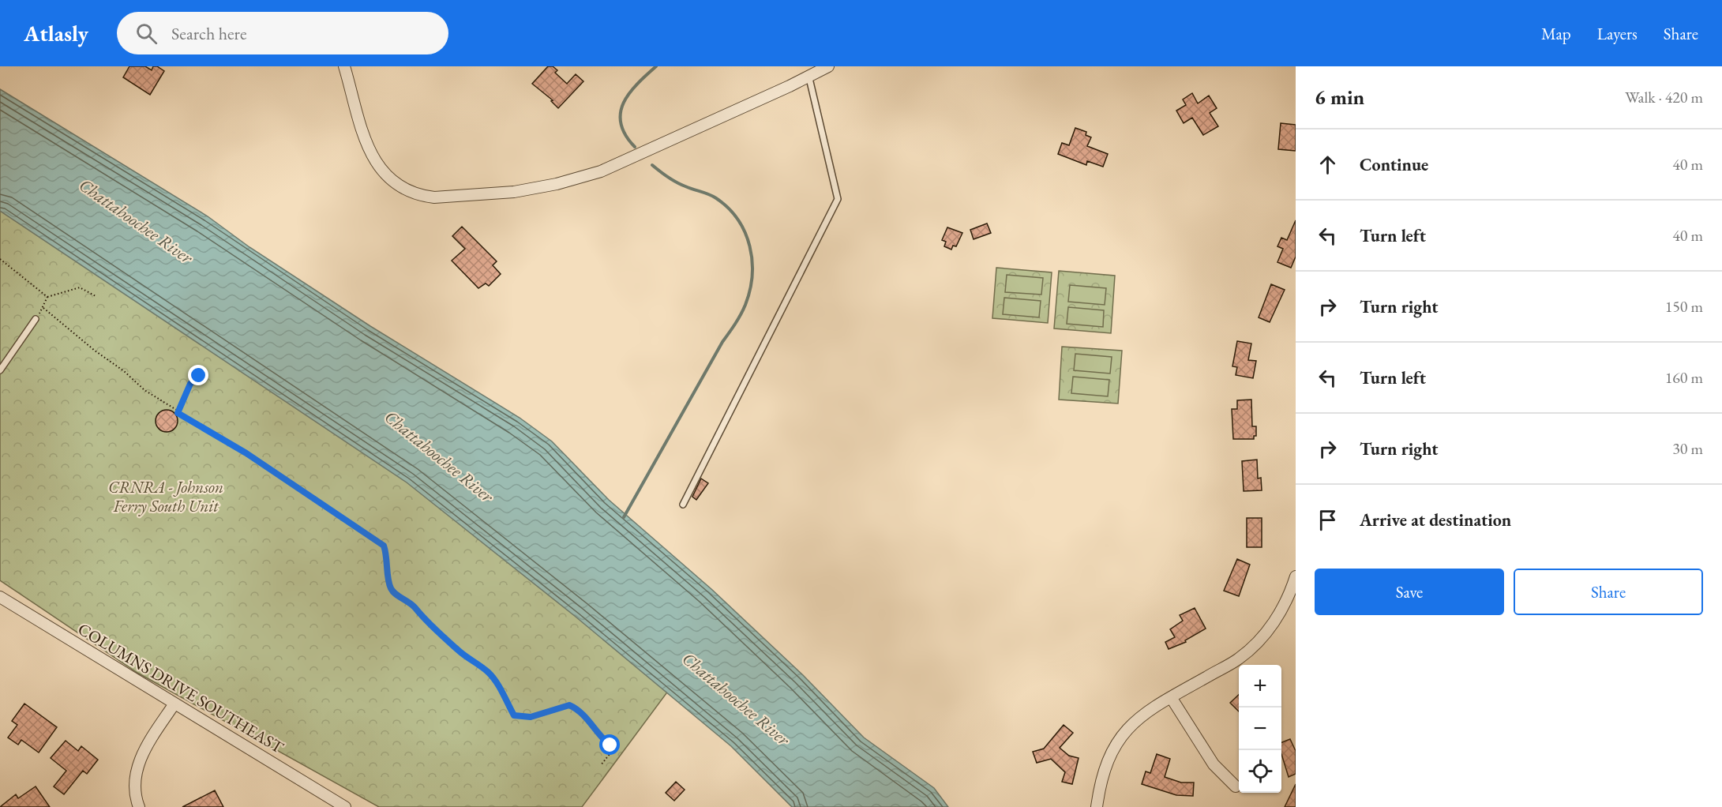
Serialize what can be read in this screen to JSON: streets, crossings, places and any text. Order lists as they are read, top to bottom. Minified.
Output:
{"streets":{"street":["COLUMNS DRIVE SOUTHEAST"]},"water":["Chattahoochee River"],"parks":["CRNRA - Johnson Ferry South Unit"],"page":{"header":"Atlasly","search":"Search here","nav":["Map","Layers","Share"],"heading":["6 min","Walk · 420 m"],"list":[["Continue","40 m"],["Turn left","40 m"],["Turn right","150 m"],["Turn left","160 m"],["Turn right","30 m"],"Arrive at destination"],"buttons":["Save","Share"],"map_buttons":["+","−"]}}
